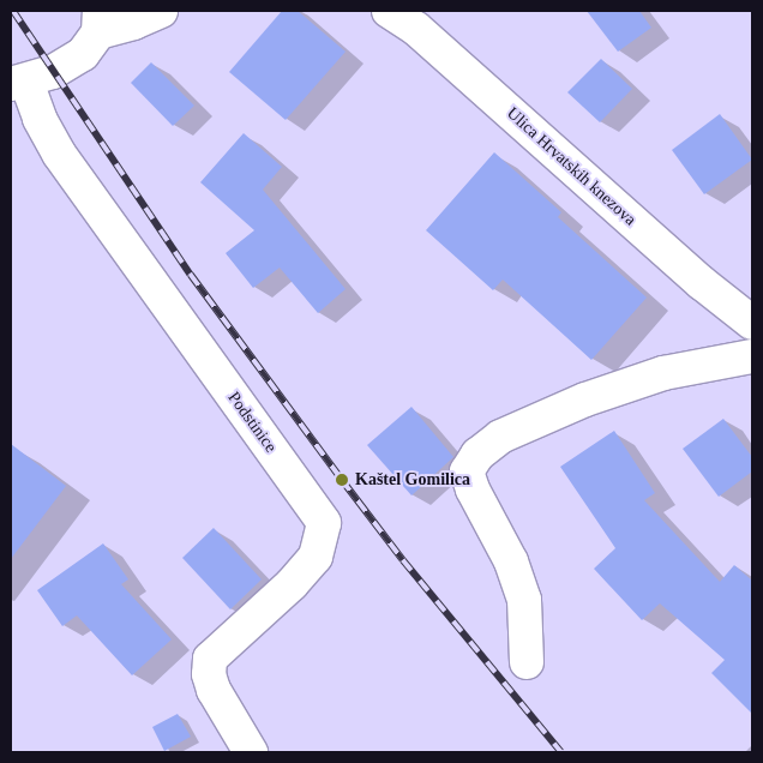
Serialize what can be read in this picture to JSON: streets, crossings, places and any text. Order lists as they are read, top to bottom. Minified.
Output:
{"streets":{"street":["Ulica Hrvatskih knezova","Podstinice"]},"places":["Kaštel Gomilica"]}
